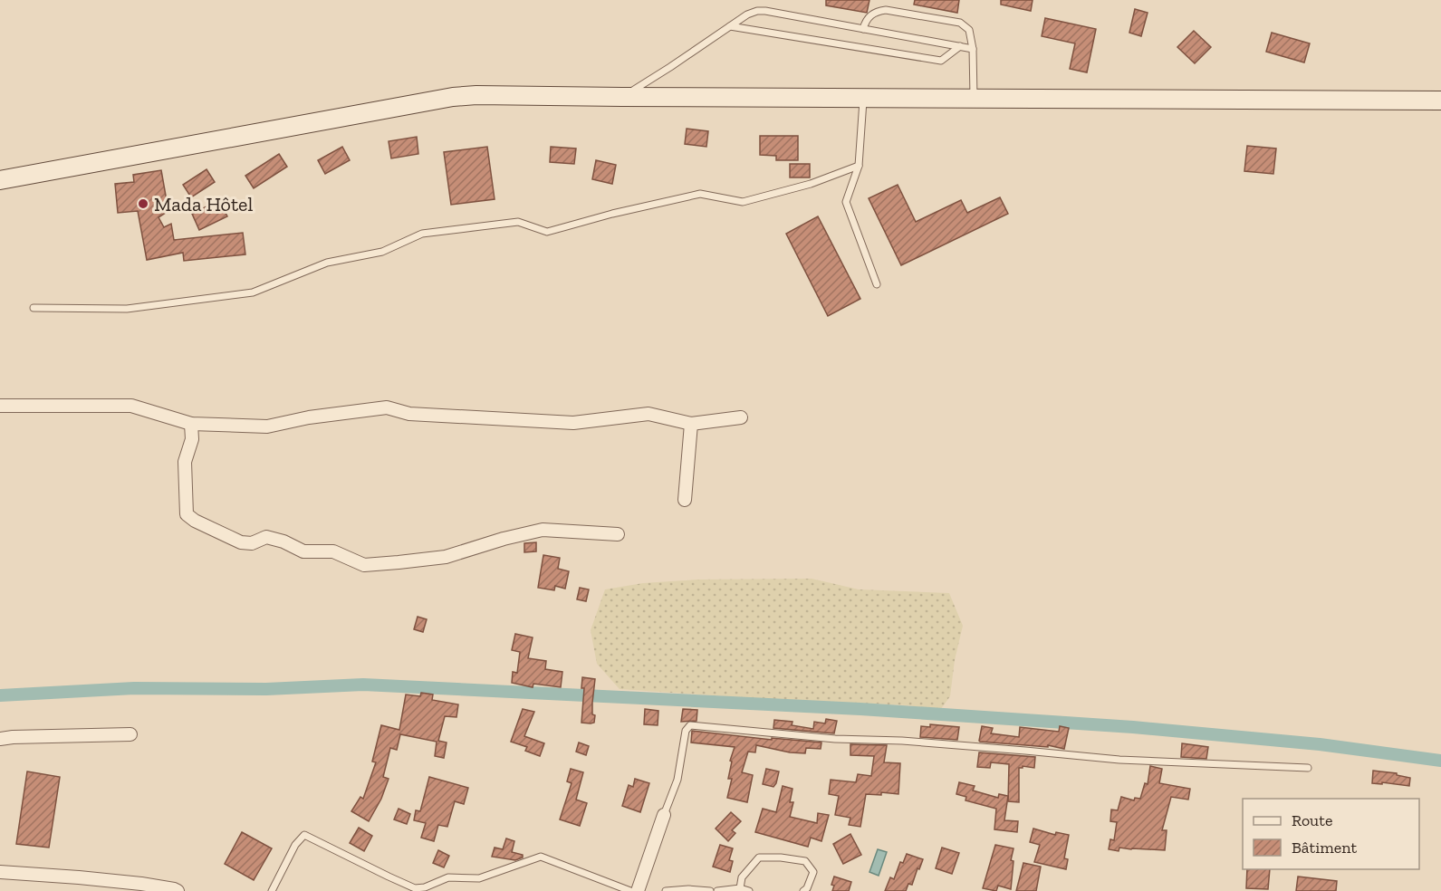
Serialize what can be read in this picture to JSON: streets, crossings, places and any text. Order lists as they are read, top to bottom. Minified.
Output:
{"places":["Mada Hôtel"],"legend":["Route","Bâtiment"]}
